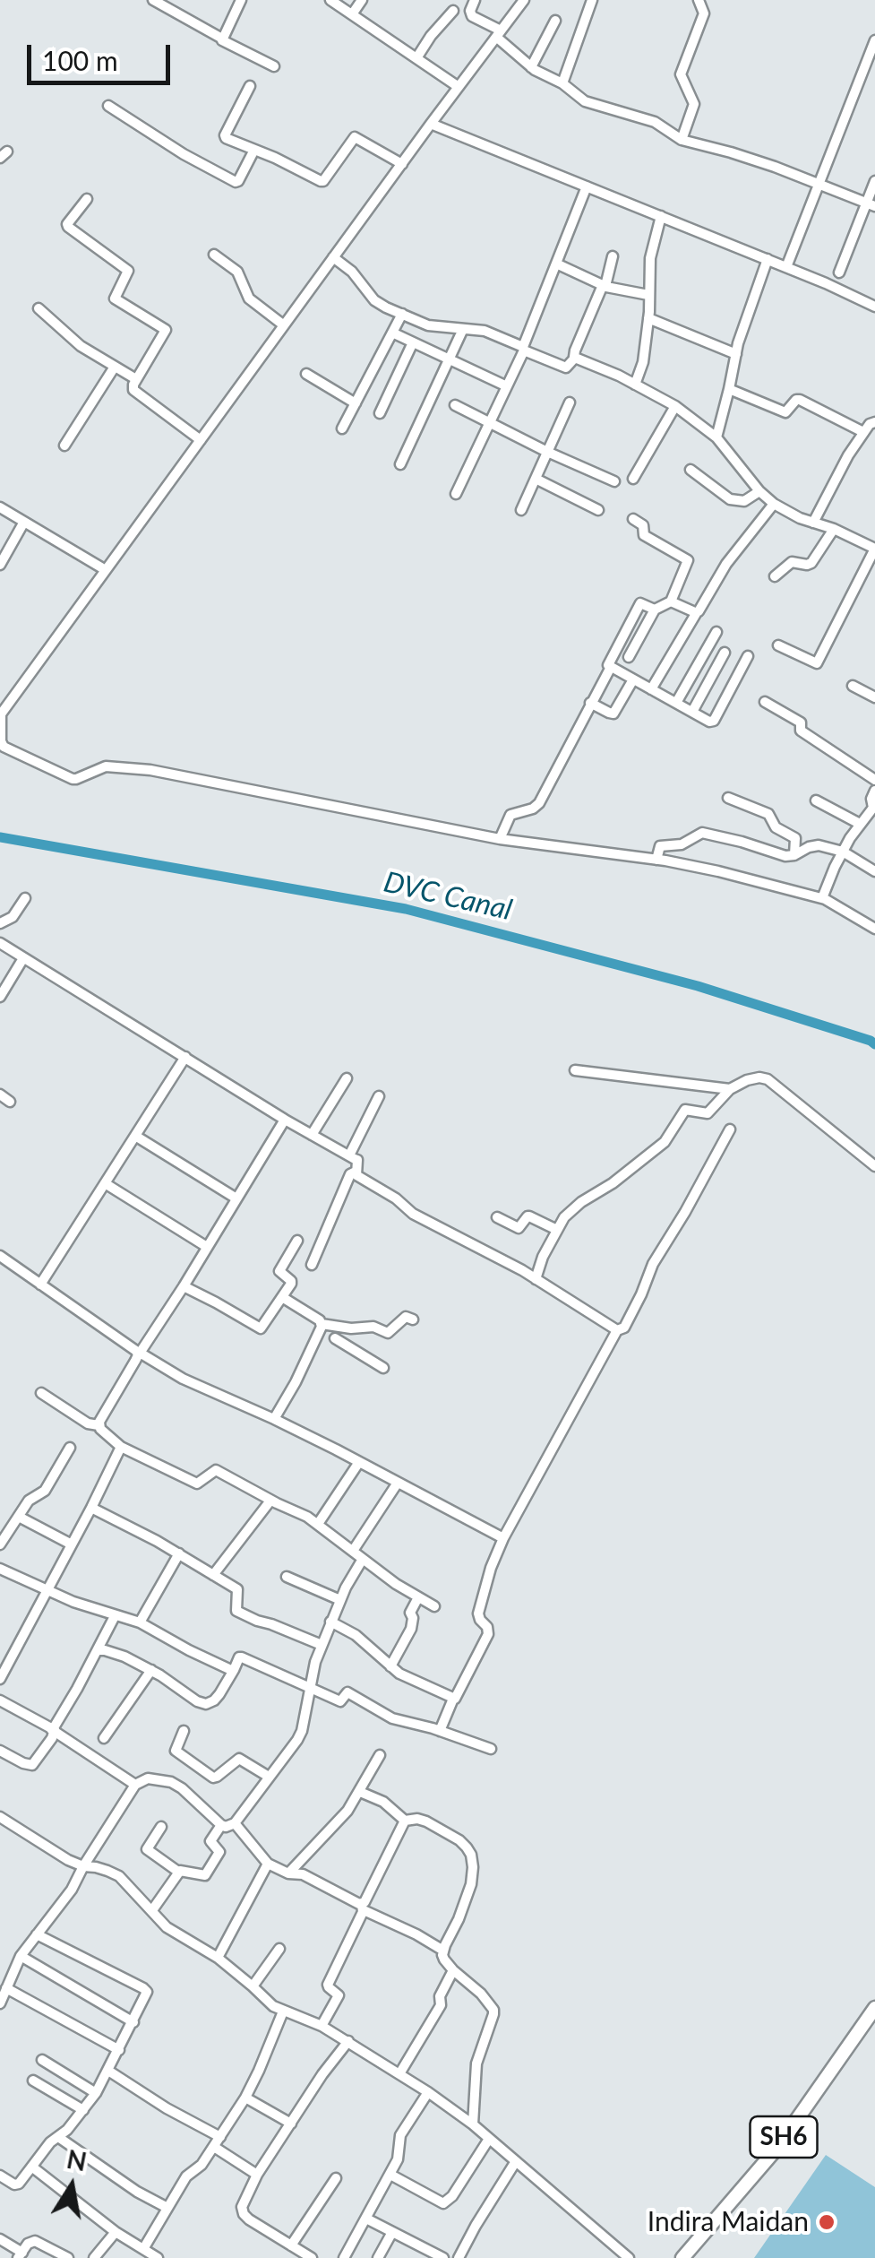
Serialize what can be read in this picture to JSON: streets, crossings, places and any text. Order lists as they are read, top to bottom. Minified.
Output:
{"streets":{"main road":["SH6"]},"water":["DVC Canal"],"places":["Indira Maidan"],"scale_bar":"100 m","north":"top"}
